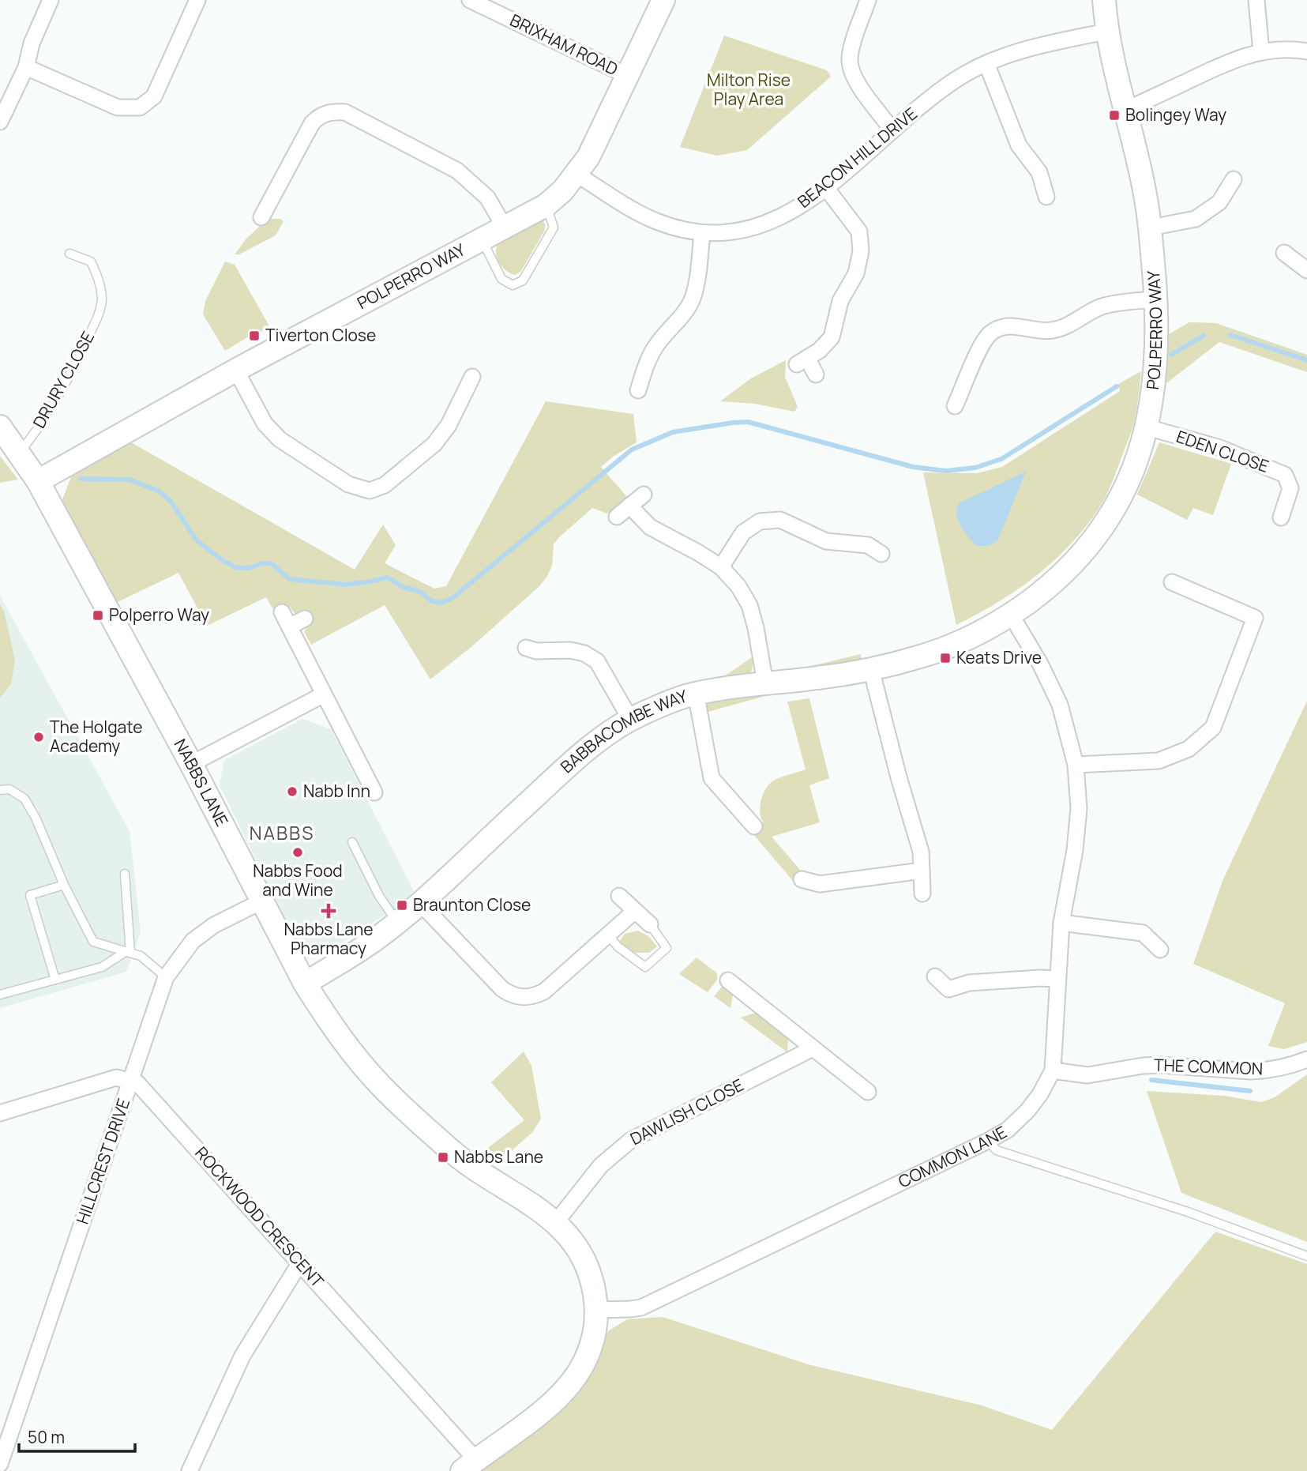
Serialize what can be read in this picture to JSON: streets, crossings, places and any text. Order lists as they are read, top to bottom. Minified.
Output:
{"streets":{"street":["BRIXHAM ROAD","BEACON HILL DRIVE","POLPERRO WAY","EDEN CLOSE","BABBACOMBE WAY","NABBS LANE","THE COMMON","DAWLISH CLOSE","COMMON LANE","HILLCREST DRIVE","ROCKWOOD CRESCENT"],"lane":["DRURY CLOSE"]},"crossings":[["BRIXHAM ROAD","POLPERRO WAY"],["BEACON HILL DRIVE","POLPERRO WAY"],["POLPERRO WAY","EDEN CLOSE"],["POLPERRO WAY","BABBACOMBE WAY"],["POLPERRO WAY","NABBS LANE"],["POLPERRO WAY","COMMON LANE"],["DRURY CLOSE","NABBS LANE"],["BABBACOMBE WAY","NABBS LANE"],["BABBACOMBE WAY","COMMON LANE"],["NABBS LANE","DAWLISH CLOSE"],["NABBS LANE","COMMON LANE"],["NABBS LANE","HILLCREST DRIVE"],["THE COMMON","COMMON LANE"],["HILLCREST DRIVE","ROCKWOOD CRESCENT"]],"districts":["NABBS"],"parks":["Milton Rise Play Area"],"places":{"transit":["Bolingey Way","Tiverton Close","Polperro Way","Keats Drive","Braunton Close","Nabbs Lane"],"other":["The Holgate Academy","Nabb Inn","Nabbs Food and Wine"],"health":["Nabbs Lane Pharmacy"]},"scale_bar":"50 m"}
